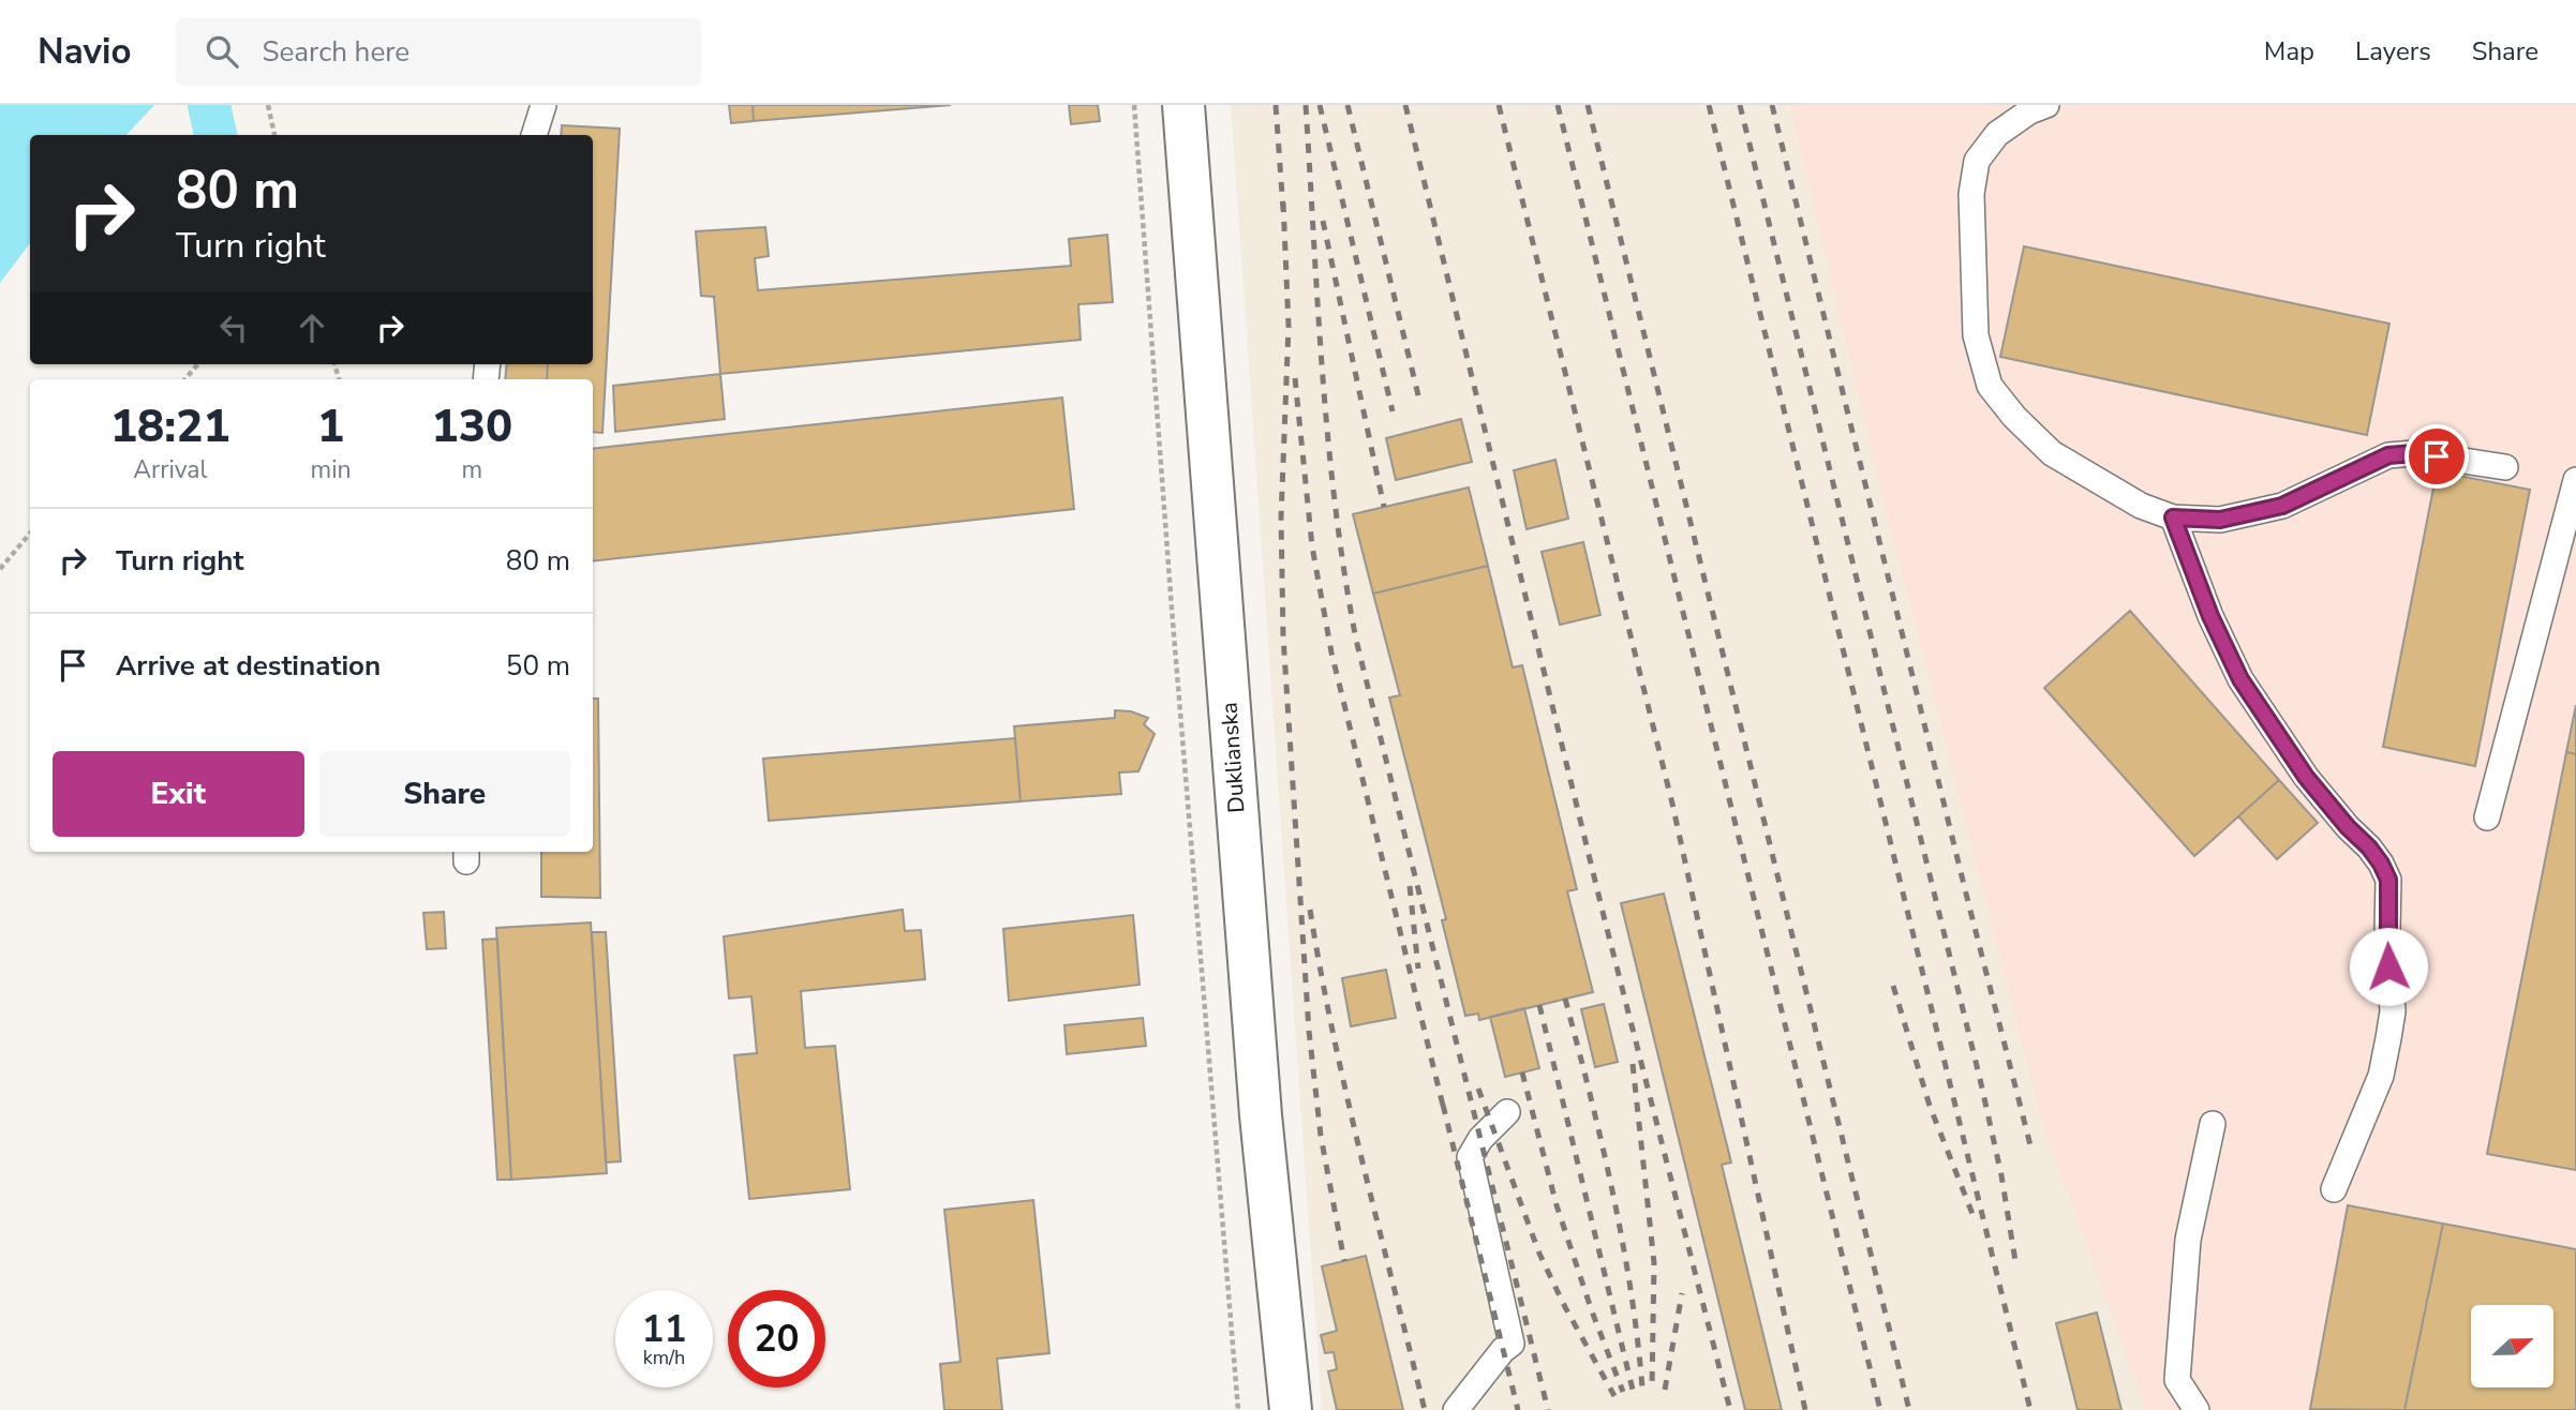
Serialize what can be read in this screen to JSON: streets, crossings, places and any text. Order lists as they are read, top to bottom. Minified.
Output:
{"streets":{"street":["Duklianska"]},"north":"right","page":{"header":"Navio","search":"Search here","nav":["Map","Layers","Share"],"turn":["80 m","Turn right"],"eta":["18:21","Arrival","1","min","130","m"],"list":[{"name":"Turn right","value":"80 m"},{"name":"Arrive at destination","value":"50 m"}],"buttons":["Exit","Share"],"speed":"11 km/h","limit":"20"}}
